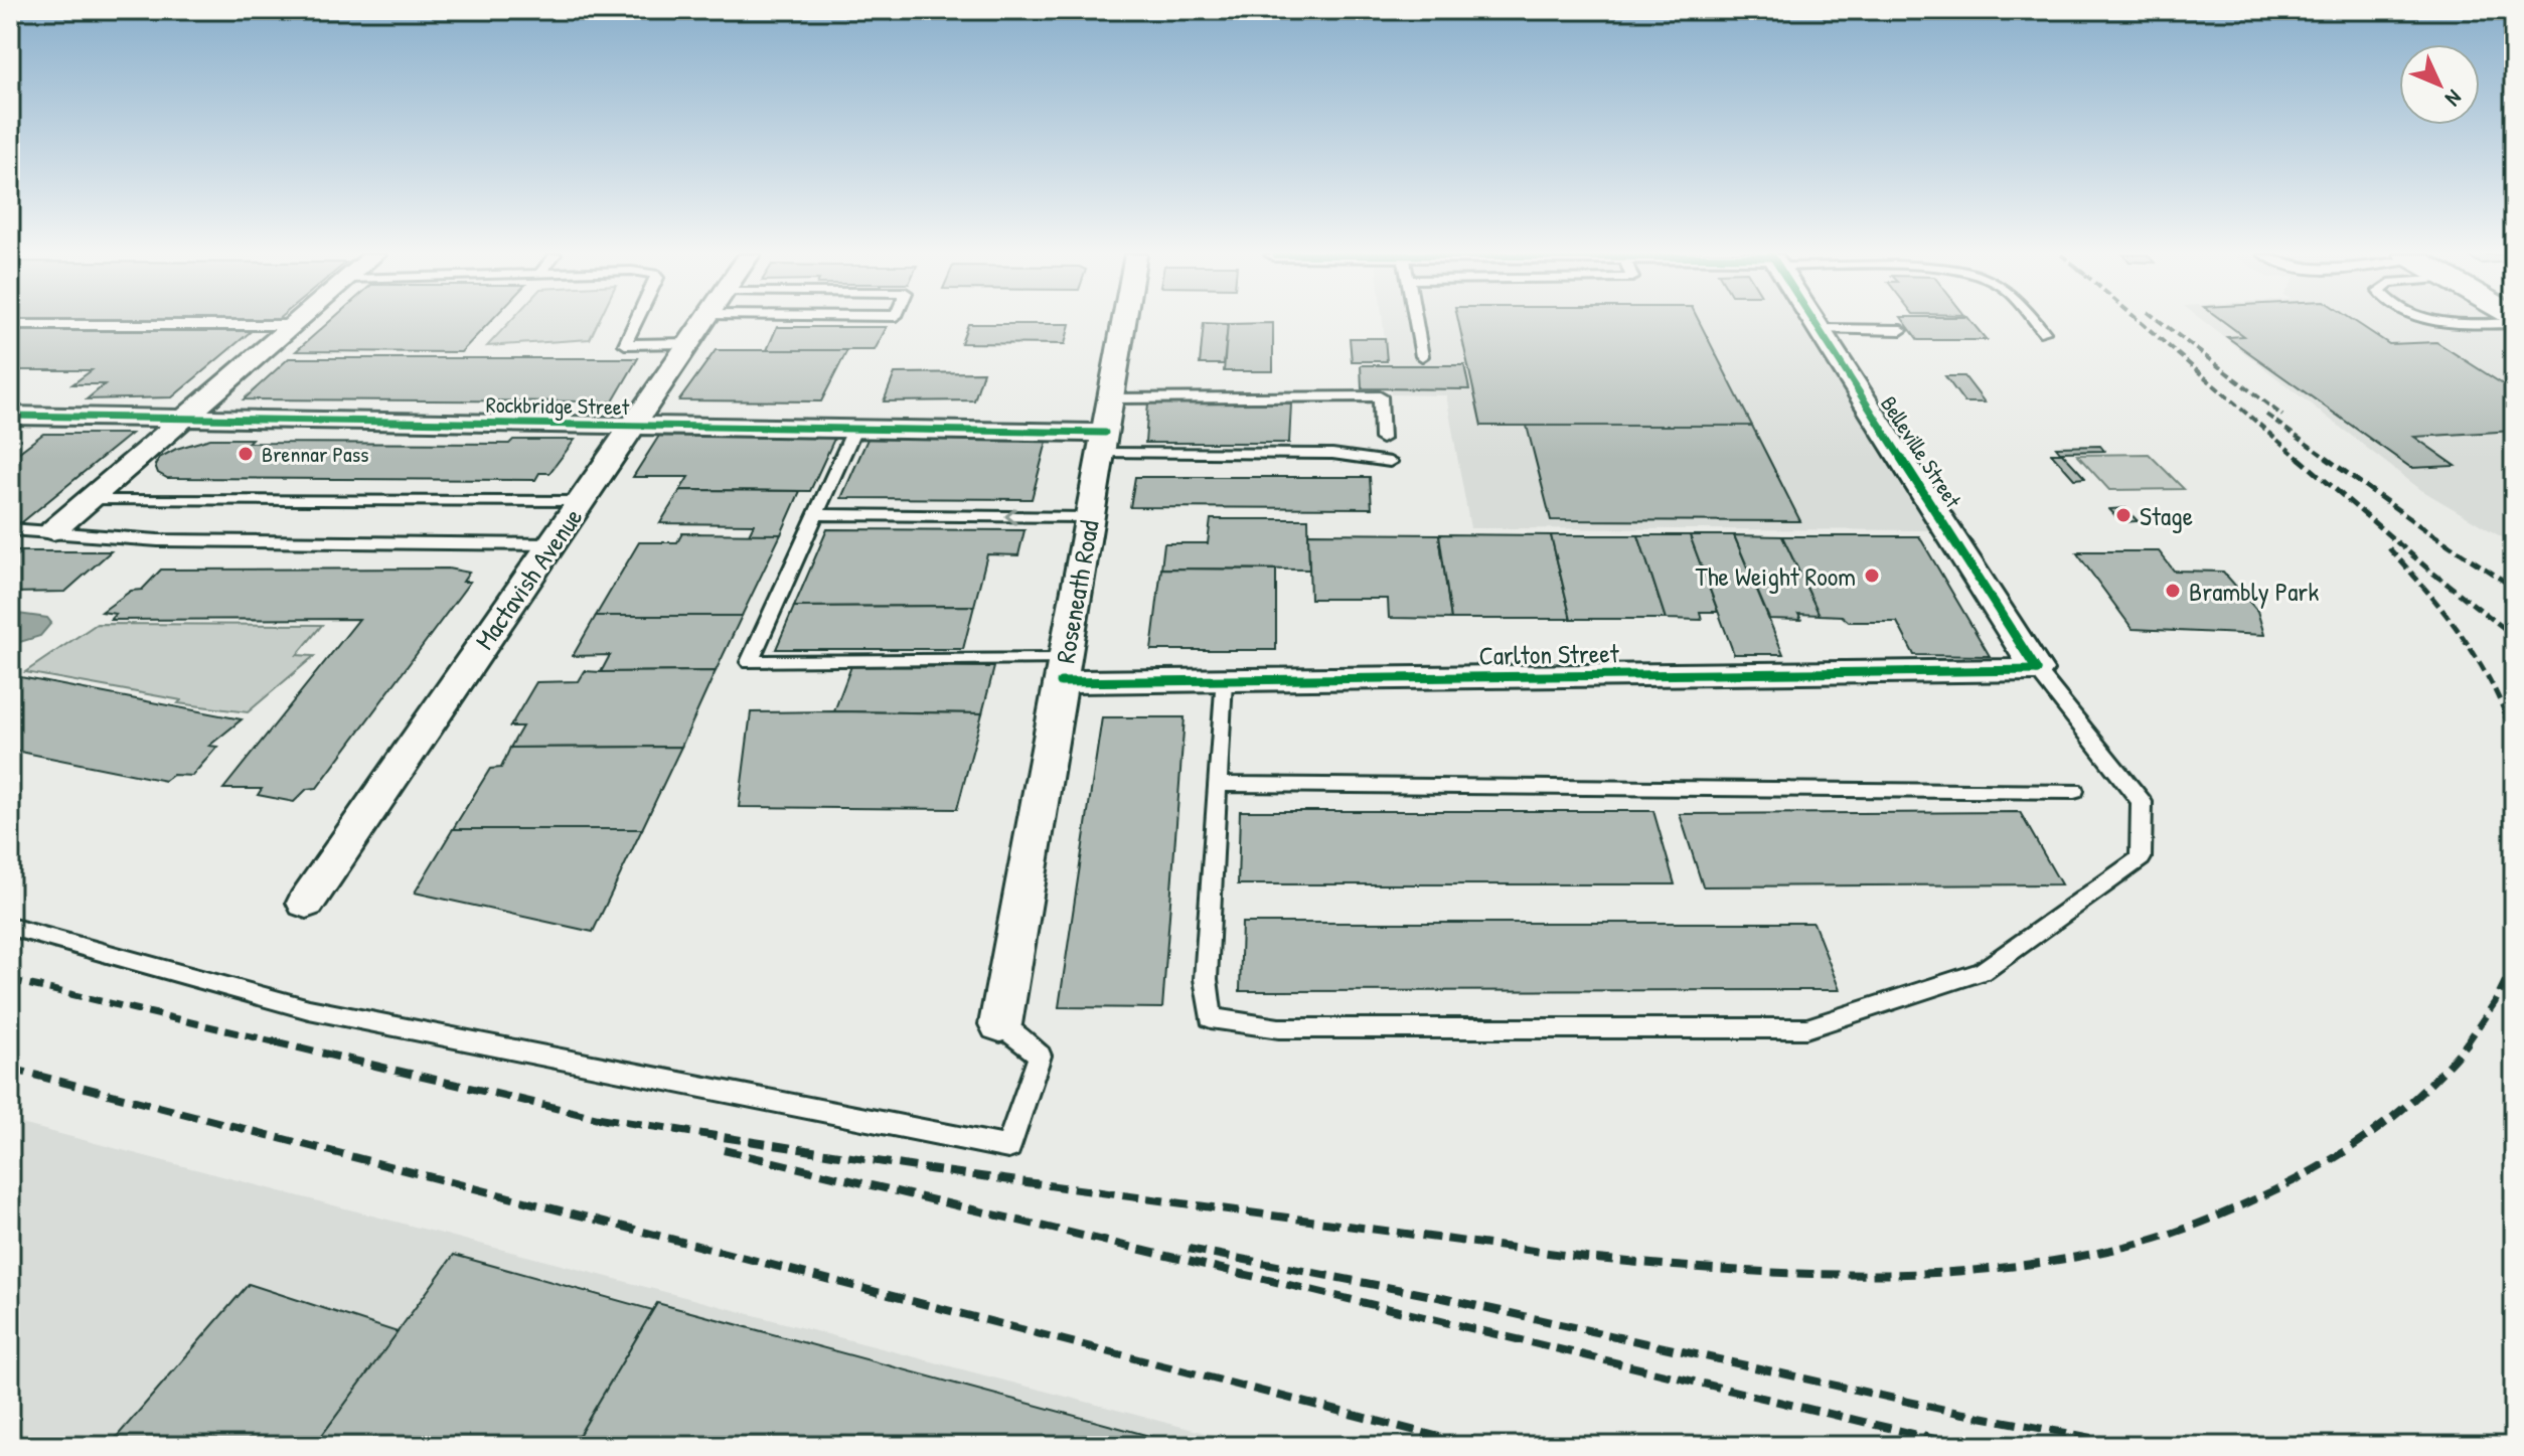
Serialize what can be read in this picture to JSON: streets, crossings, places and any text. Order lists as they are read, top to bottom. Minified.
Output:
{"streets":{"street":["Rockbridge Street","Belleville Street","Mactavish Avenue","Roseneath Road","Carlton Street"]},"crossings":[["Rockbridge Street","Mactavish Avenue"],["Rockbridge Street","Roseneath Road"],["Belleville Street","Carlton Street"],["Roseneath Road","Carlton Street"]],"places":["Brennar Pass","Stage","The Weight Room","Brambly Park"],"north":"bottom right"}
